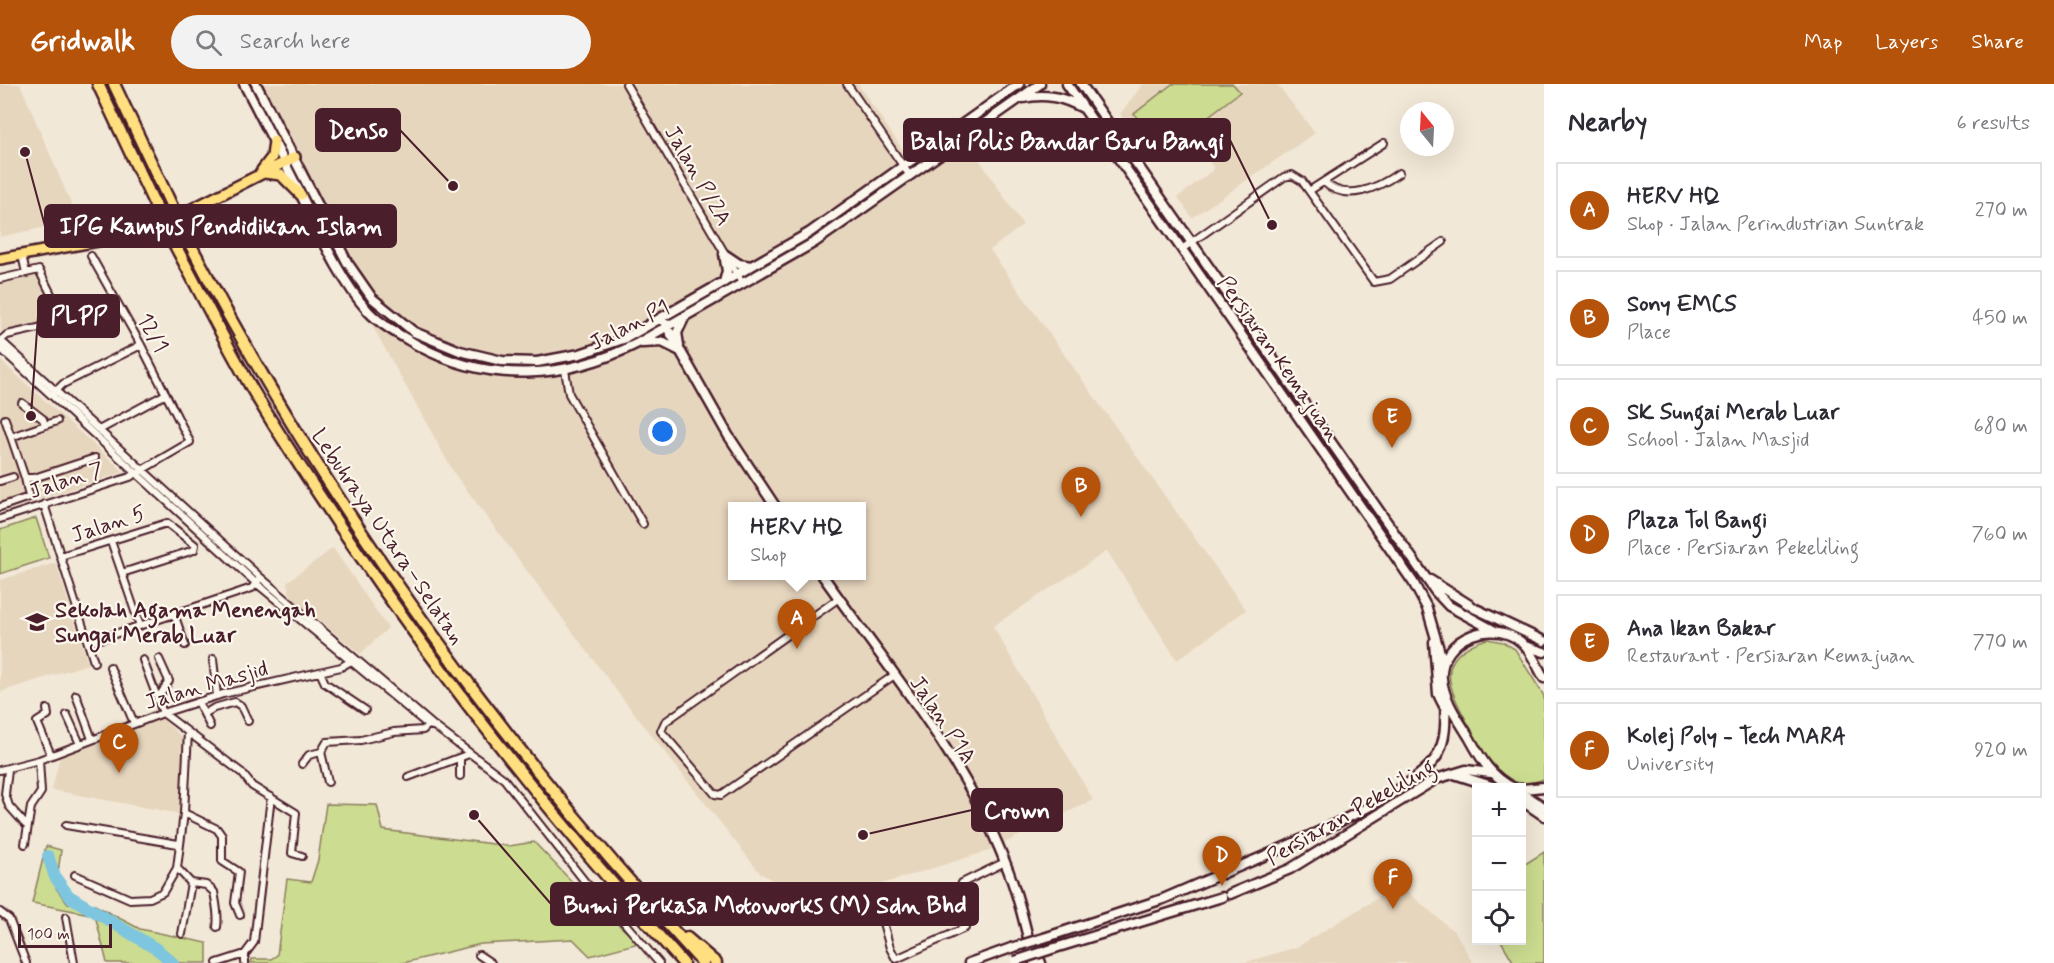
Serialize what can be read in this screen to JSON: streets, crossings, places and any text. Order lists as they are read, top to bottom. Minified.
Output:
{"streets":{"highway":["Lebuhraya Utara–Selatan"],"main road":["Jalan P1","Persiaran Kemajuan","Jalan P1A","Persiaran Pekeliling"],"street":["Jalan P/2A","12/1","Jalan 7","Jalan 5","Jalan Masjid"]},"crossings":[["Jalan P/2A","Jalan P1"],["12/1","Jalan 7"],["Persiaran Kemajuan","Persiaran Pekeliling"]],"places":{"other":["IPG Kampus Pendidikan Islam","Denso","Balai Polis Bandar Baru Bangi","PLPP","Bumi Perkasa Motoworks (M) Sdn Bhd","Crown"],"school or university":["Sekolah Agama Menengah Sungai Merab Luar"]},"scale_bar":"100 m","north":"top","page":{"header":"Gridwalk","search":"Search here","nav":["Map","Layers","Share"],"heading":["Nearby","6 results"],"list":[{"mark":"A","name":"HERV HQ","note":"Shop · Jalan Perindustrian Suntrak","value":"270 m"},{"mark":"B","name":"Sony EMCS","note":"Place","value":"450 m"},{"mark":"C","name":"SK Sungai Merab Luar","note":"School · Jalan Masjid","value":"680 m"},{"mark":"D","name":"Plaza Tol Bangi","note":"Place · Persiaran Pekeliling","value":"760 m"},{"mark":"E","name":"Ana Ikan Bakar","note":"Restaurant · Persiaran Kemajuan","value":"770 m"},{"mark":"F","name":"Kolej Poly - Tech MARA","note":"University","value":"920 m"}],"pins":["E","B","A","C","D","F"],"popup":["HERV HQ","Shop"],"map_buttons":["+","−"],"scale":"100 m"}}
